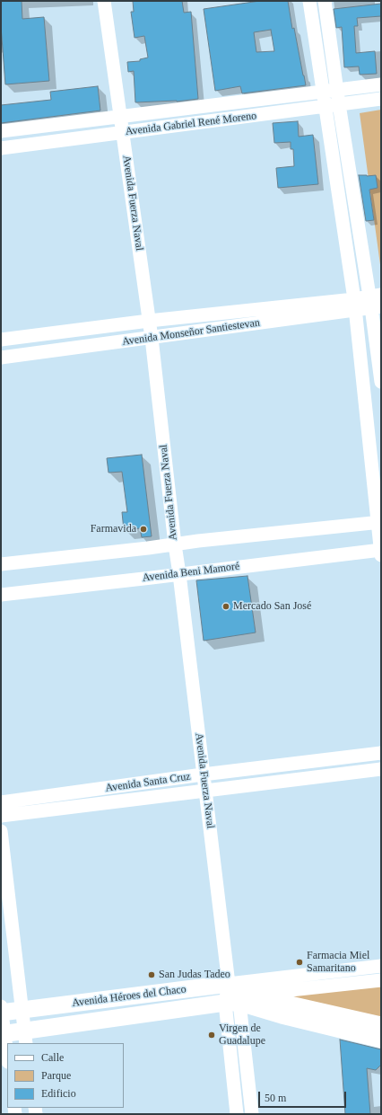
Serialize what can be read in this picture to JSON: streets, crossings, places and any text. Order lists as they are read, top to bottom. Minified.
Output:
{"streets":{"main road":["Avenida Héroes del Chaco"],"street":["Avenida Gabriel René Moreno","Avenida Fuerza Naval","Avenida Monseñor Santiestevan","Avenida Beni Mamoré","Avenida Santa Cruz"]},"crossings":[["Avenida Gabriel René Moreno","Avenida Fuerza Naval"],["Avenida Fuerza Naval","Avenida Monseñor Santiestevan"],["Avenida Fuerza Naval","Avenida Beni Mamoré"],["Avenida Fuerza Naval","Avenida Santa Cruz"],["Avenida Fuerza Naval","Avenida Héroes del Chaco"]],"places":["Farmavida","Mercado San José","Farmacia Miel Samaritano","San Judas Tadeo","Virgen de Guadalupe"],"legend":["Calle","Parque","Edificio"],"scale_bar":"50 m"}
